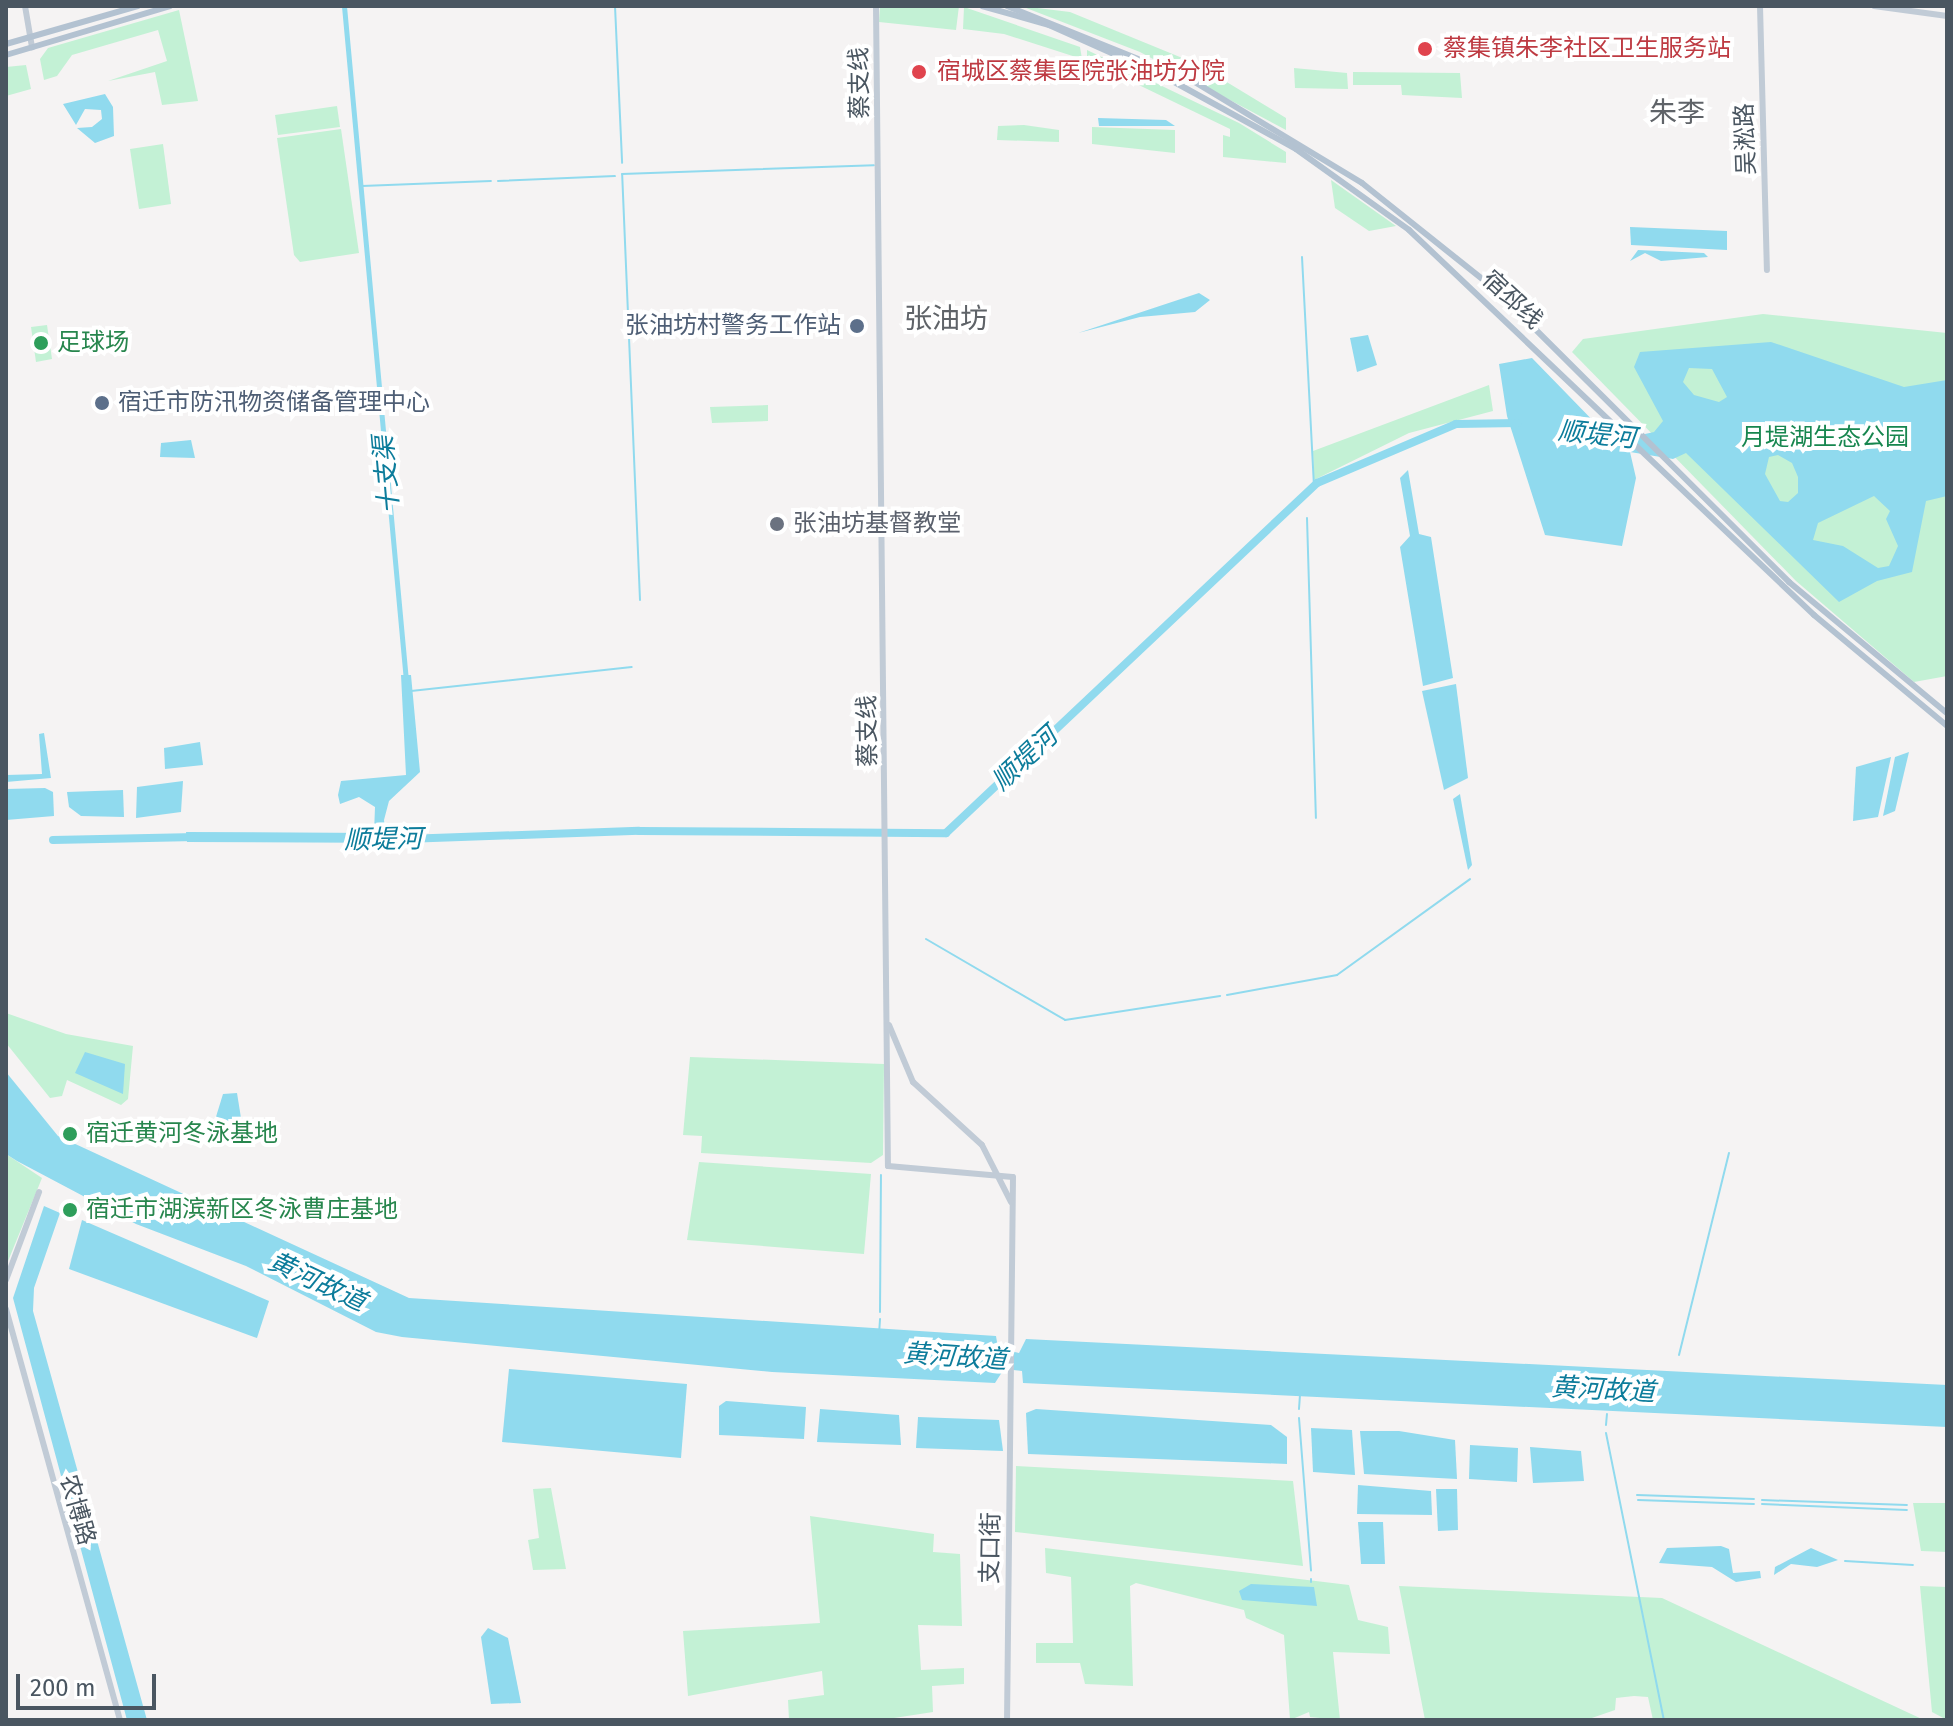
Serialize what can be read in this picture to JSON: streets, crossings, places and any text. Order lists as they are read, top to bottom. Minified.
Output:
{"streets":{"main road":["宿邳线"],"street":["蔡支线","吴淞路","农博路","支口街"]},"crossings":[["蔡支线","支口街"]],"districts":["朱李","张油坊"],"water":["顺堤河","十支渠","黄河故道"],"parks":["月堤湖生态公园"],"places":["蔡集镇朱李社区卫生服务站","宿城区蔡集医院张油坊分院","张油坊村警务工作站","足球场","宿迁市防汛物资储备管理中心","张油坊基督教堂","宿迁黄河冬泳基地","宿迁市湖滨新区冬泳曹庄基地"],"scale_bar":"200 m"}
